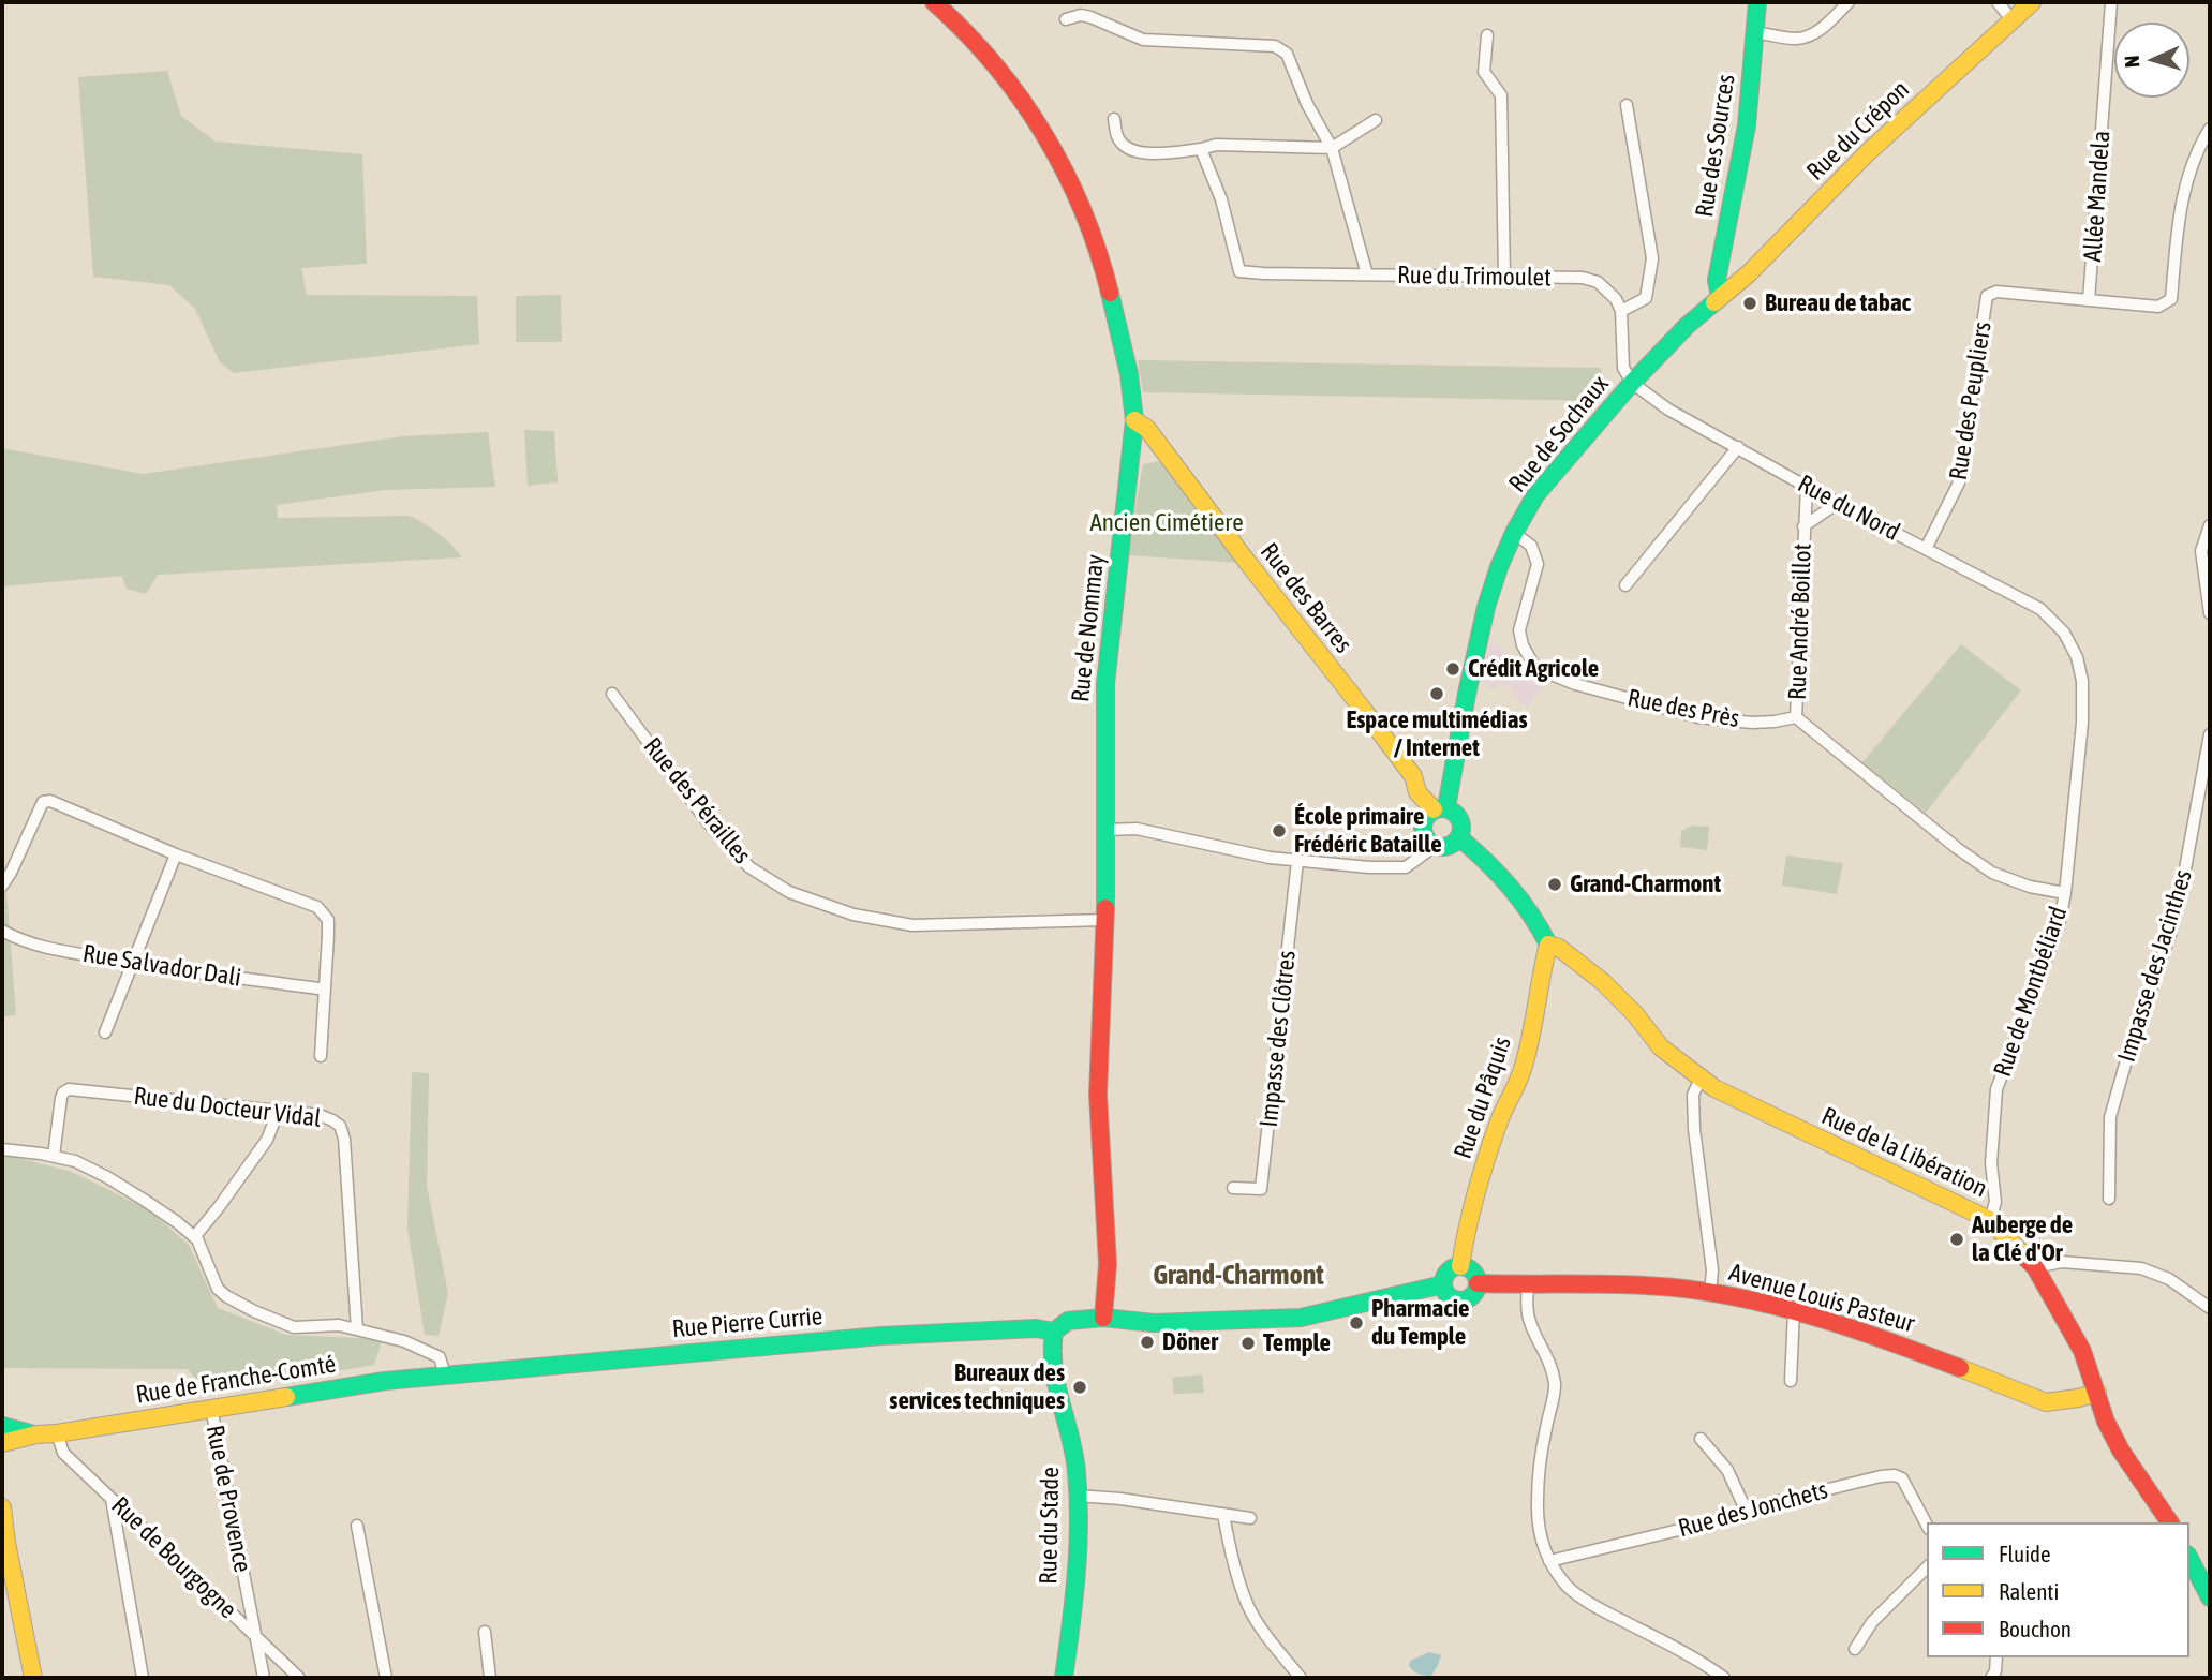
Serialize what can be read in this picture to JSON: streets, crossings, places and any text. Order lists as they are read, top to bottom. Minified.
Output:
{"streets":{"street":["Rue du Crépon","Rue des Sources","Allée Mandela","Rue du Trimoulet","Rue des Peupliers","Rue de Sochaux","Rue du Nord","Rue des Barres","Rue André Boillot","Rue de Nommay","Rue des Près","Rue des Pérailles","Rue Salvador Dali","Impasse des Jacinthes","Rue de Montbéliard","Impasse des Clôtres","Rue du Pâquis","Rue du Docteur Vidal","Rue de la Libération","Avenue Louis Pasteur","Rue Pierre Currie","Rue de Franche-Comté","Rue de Provence","Rue des Jonchets","Rue du Stade","Rue de Bourgogne"]},"crossings":[["Rue du Crépon","Rue des Sources"],["Rue du Crépon","Rue de Sochaux"],["Rue des Sources","Rue de Sochaux"],["Allée Mandela","Rue des Peupliers"],["Rue des Peupliers","Rue du Nord"],["Rue de Sochaux","Rue du Nord"],["Rue de Sochaux","Rue des Barres"],["Rue de Sochaux","Rue des Près"],["Rue du Nord","Rue André Boillot"],["Rue du Nord","Rue de Montbéliard"],["Rue des Barres","Rue de Nommay"],["Rue André Boillot","Rue des Près"],["Rue de Nommay","Rue des Pérailles"],["Rue de Montbéliard","Rue de la Libération"],["Rue du Pâquis","Rue de la Libération"],["Rue du Pâquis","Avenue Louis Pasteur"],["Rue de la Libération","Avenue Louis Pasteur"],["Rue Pierre Currie","Rue de Franche-Comté"],["Rue Pierre Currie","Rue du Stade"],["Rue de Franche-Comté","Rue de Provence"],["Rue de Franche-Comté","Rue de Bourgogne"],["Rue de Provence","Rue de Bourgogne"]],"districts":["Grand-Charmont"],"parks":["Ancien Cimétiere"],"places":["Bureau de tabac","Crédit Agricole","Espace multimédias / Internet","École primaire Frédéric Bataille","Grand-Charmont","Auberge de la Clé d'Or","Pharmacie du Temple","Döner","Temple","Bureaux des services techniques"],"legend":["Fluide","Ralenti","Bouchon"],"north":"left"}
